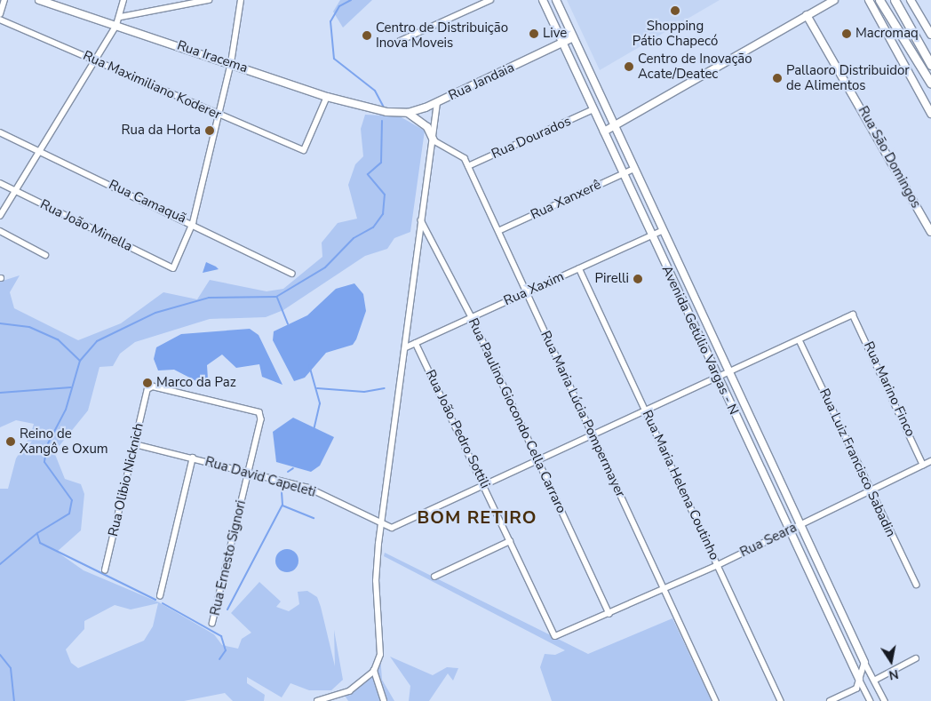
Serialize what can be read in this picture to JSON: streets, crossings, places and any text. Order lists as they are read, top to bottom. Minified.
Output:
{"streets":{"street":["Rua Iracema","Rua Jandaia","Rua Maximiliano Koderer","Rua Dourados","Rua São Domingos","Rua Xanxerê","Rua Camaquã","Rua João Minella","Rua Xaxim","Avenida Getúlio Vargas - N","Rua Marino Finco","Rua Maria Lúcia Pompermayer","Rua Paulino Giocondo Cella Carraro","Rua João Pedro Sottili","Rua Luiz Francisco Sabadin","Rua David Capeleti","Rua Olibio Nicknich","Rua Maria Helena Coutinho","Rua Seara","Rua Ernesto Signori"]},"crossings":[["Rua Iracema","Rua Jandaia"],["Rua Iracema","Rua Maximiliano Koderer"],["Rua Jandaia","Avenida Getúlio Vargas - N"],["Rua Dourados","Avenida Getúlio Vargas - N"],["Rua Dourados","Rua Maria Lúcia Pompermayer"],["Rua Xanxerê","Avenida Getúlio Vargas - N"],["Rua Xanxerê","Rua Maria Lúcia Pompermayer"],["Rua Camaquã","Rua João Minella"],["Rua Xaxim","Avenida Getúlio Vargas - N"],["Rua Xaxim","Rua Maria Lúcia Pompermayer"],["Rua Xaxim","Rua Paulino Giocondo Cella Carraro"],["Rua Xaxim","Rua João Pedro Sottili"],["Rua Xaxim","Rua Maria Helena Coutinho"],["Avenida Getúlio Vargas - N","Rua Seara"],["Rua Marino Finco","Rua Luiz Francisco Sabadin"],["Rua Marino Finco","Rua Seara"],["Rua Maria Lúcia Pompermayer","Rua Seara"],["Rua Paulino Giocondo Cella Carraro","Rua Seara"],["Rua João Pedro Sottili","Rua Seara"],["Rua Luiz Francisco Sabadin","Rua Seara"],["Rua David Capeleti","Rua Olibio Nicknich"],["Rua David Capeleti","Rua Ernesto Signori"],["Rua Olibio Nicknich","Rua Ernesto Signori"],["Rua Maria Helena Coutinho","Rua Seara"]],"districts":["BOM RETIRO"],"places":["Shopping Pátio Chapecó","Live","Macromaq","Centro de Distribuição Inova Moveis","Centro de Inovação Acate/Deatec","Pallaoro Distribuidor de Alimentos","Rua da Horta","Pirelli","Marco da Paz","Reino de Xangô e Oxum"],"north":"bottom"}
